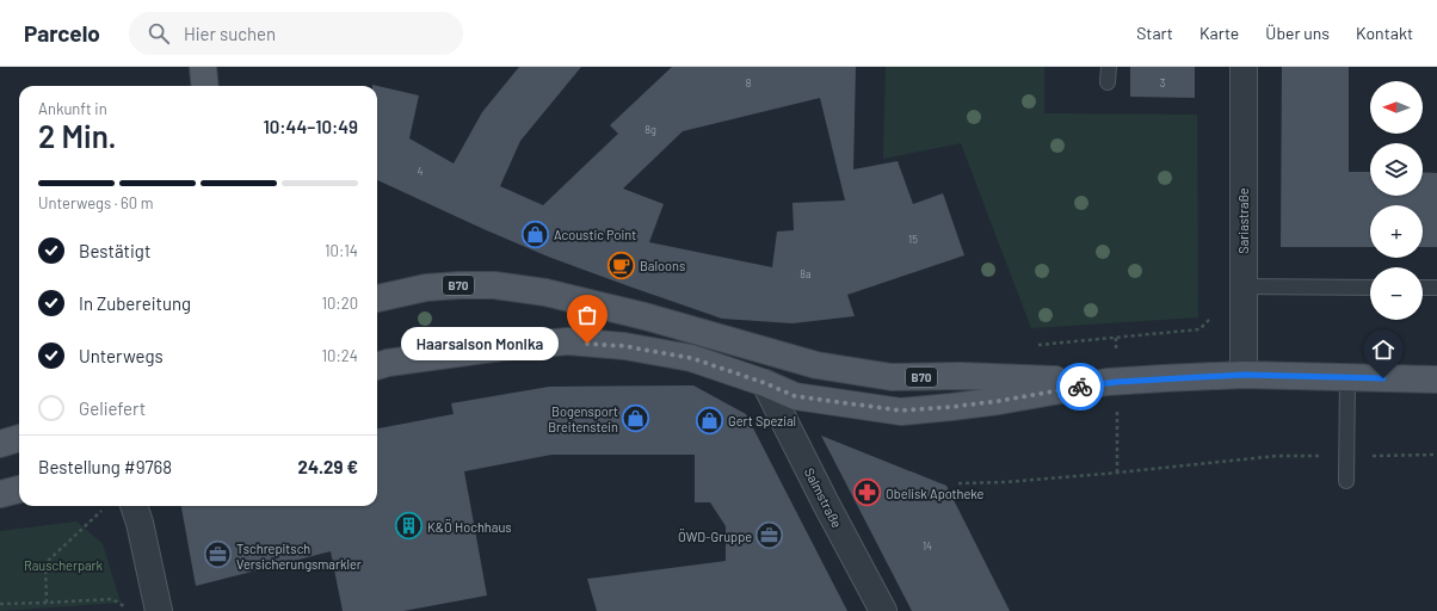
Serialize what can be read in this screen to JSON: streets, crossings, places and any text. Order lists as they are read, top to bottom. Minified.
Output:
{"streets":{"main road":["B70"],"street":["Sariastraße","Salmstraße"]},"crossings":[["Sariastraße","B70"],["B70","Salmstraße"]],"parks":["Rauscherpark"],"places":{"shop":["Acoustic Point","Bogensport Breitenstein","Gert Spezial"],"cafe":["Baloons"],"other":["Haarsalson Monika"],"pharmacy":["Obelisk Apotheke"],"building":["K&Ö Hochhaus"],"office":["ÖWD-Gruppe","Tschrepitsch Versicherungsmarkler"]},"house_numbers":["8","3","8g","4","15","8a","14"],"north":"left","page":{"header":"Parcelo","search":"Hier suchen","nav":["Start","Karte","Über uns","Kontakt"],"map_buttons":["+","−"],"heading":["2 Min.","Ankunft in","10:44–10:49"],"panel":["Bestellung #9768","24.29 €"],"bar":"Unterwegs · 60 m","list":[["Bestätigt","10:14"],["In Zubereitung","10:20"],["Unterwegs","10:24"],"Geliefert"],"bubble":"Haarsalson Monika"}}
